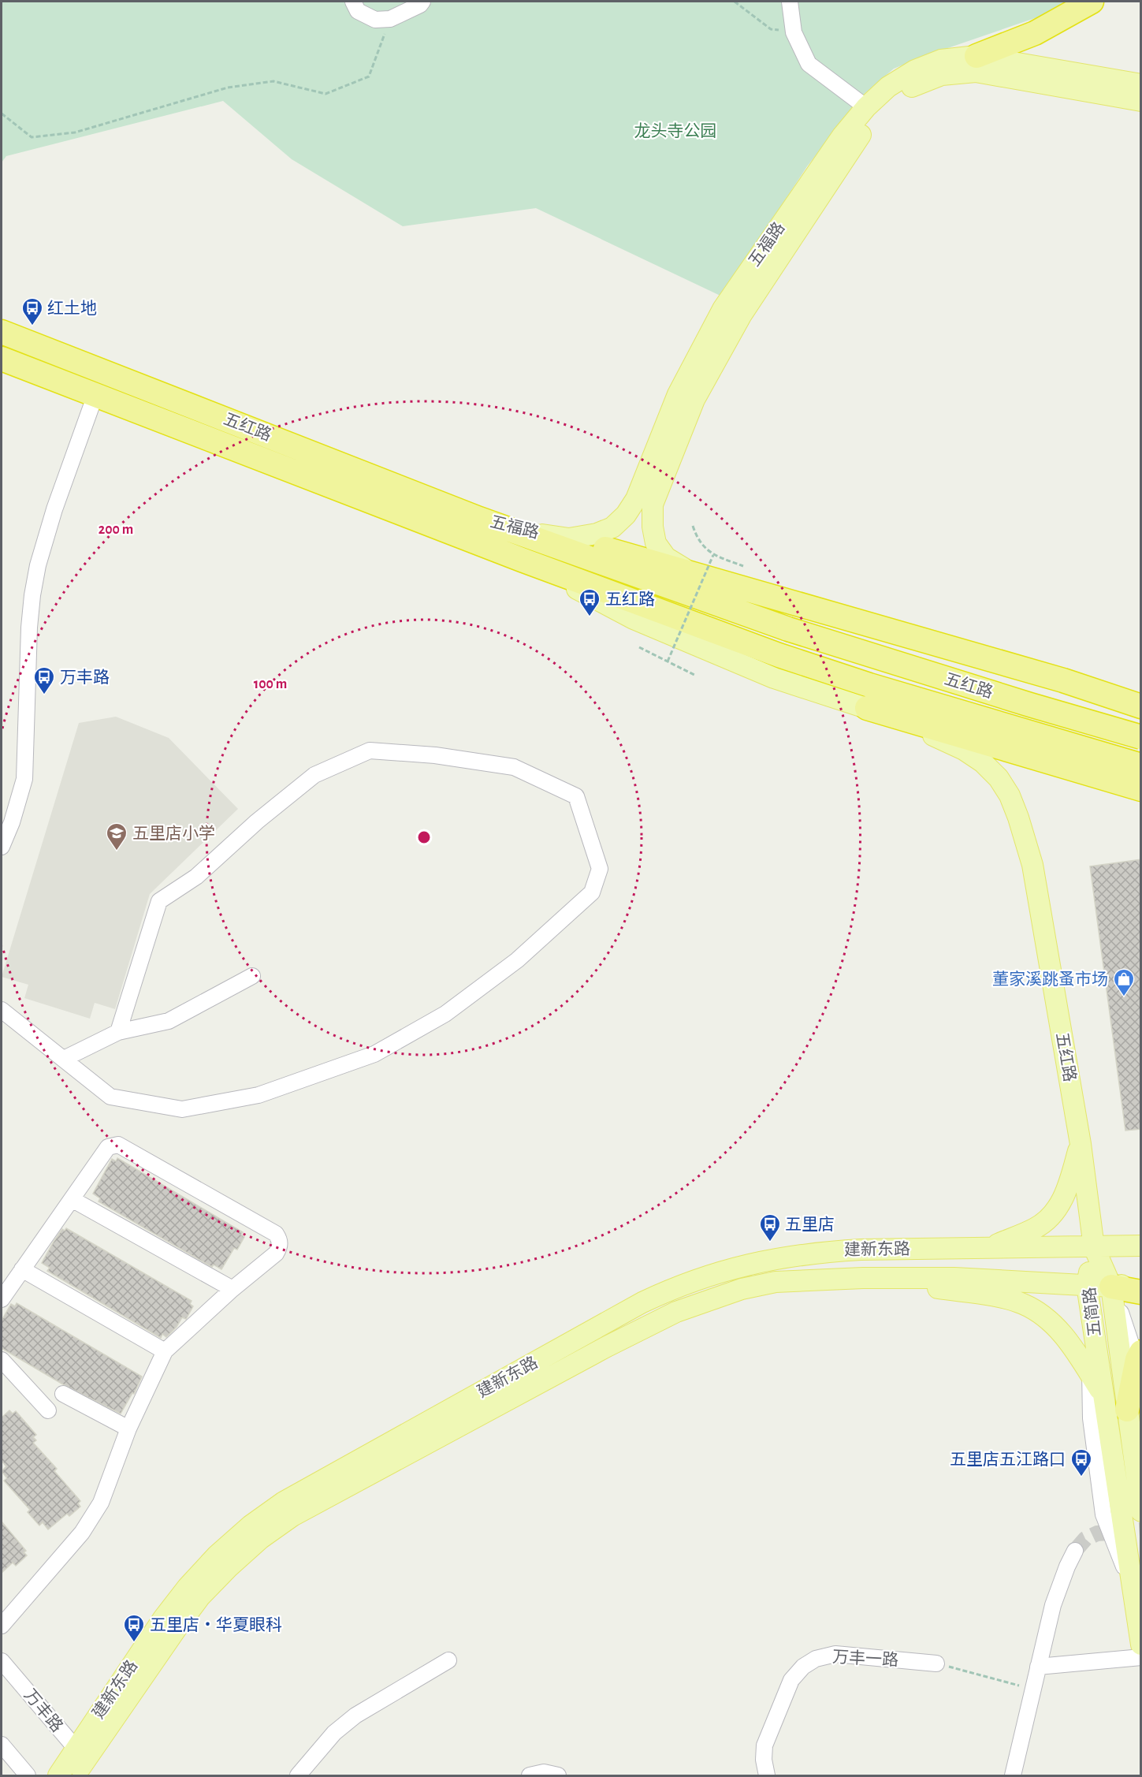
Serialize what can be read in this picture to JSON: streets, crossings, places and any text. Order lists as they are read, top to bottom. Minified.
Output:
{"streets":{"highway":["五红路"],"main road":["五福路","建新东路","五简路"],"street":["万丰一路","万丰路"]},"crossings":[["五福路","五红路"],["五红路","建新东路"],["五红路","五简路"],["建新东路","五简路"],["建新东路","万丰路"]],"parks":["龙头寺公园"],"places":{"bus stop":["红土地","五红路","万丰路","五里店","五里店五江路口","五里店‧华夏眼科"],"school or university":["五里店小学"],"shop":["董家溪跳蚤市场"]},"rings":["200 m","100 m"]}
